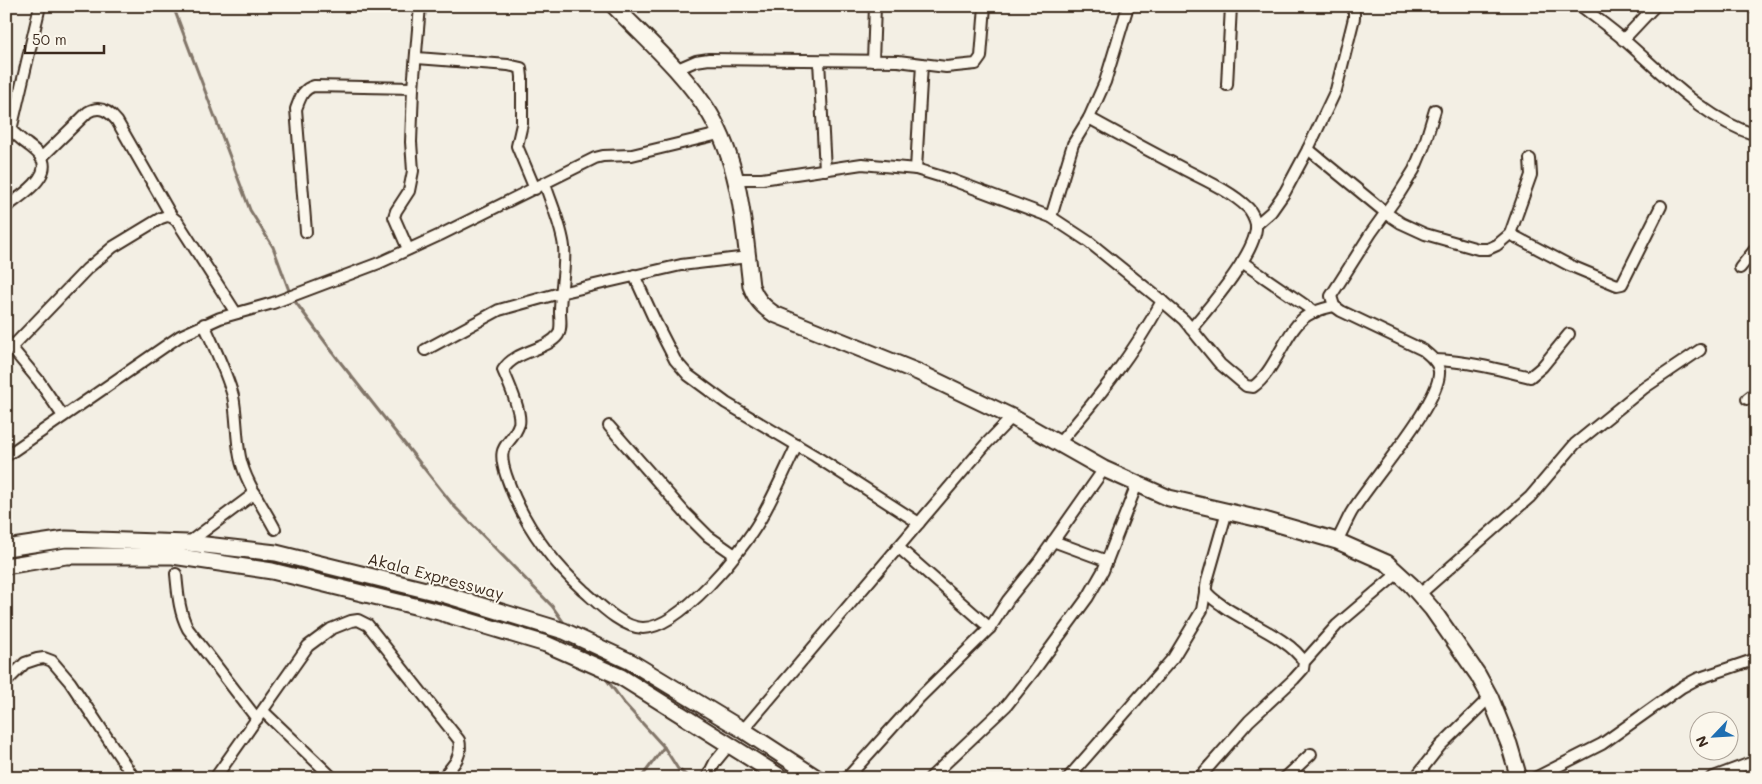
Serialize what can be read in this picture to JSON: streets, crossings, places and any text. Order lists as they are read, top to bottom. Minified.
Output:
{"streets":{"main road":["Akala Expressway"]},"scale_bar":"50 m","north":"bottom left"}
